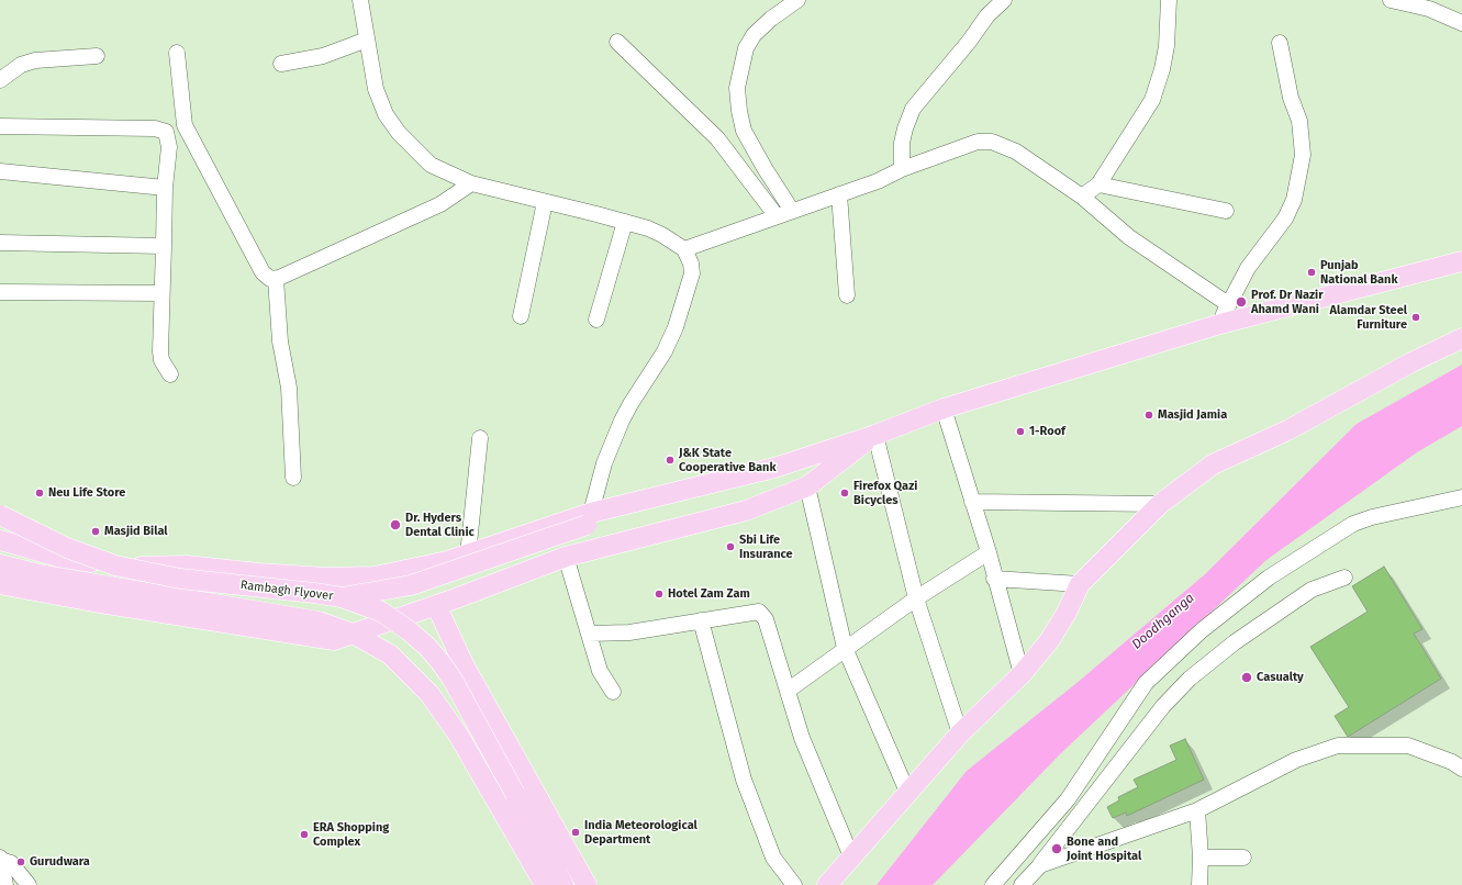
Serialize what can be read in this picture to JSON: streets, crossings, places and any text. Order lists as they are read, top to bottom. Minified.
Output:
{"streets":{"main road":["Rambagh Flyover"]},"water":["Doodhganga"],"places":["Punjab National Bank","Prof. Dr Nazir Ahamd Wani","Alamdar Steel Furniture","Masjid Jamia","1-Roof","J&K State Cooperative Bank","Neu Life Store","Firefox Qazi Bicycles","Dr. Hyders Dental Clinic","Masjid Bilal","Sbi Life Insurance","Hotel Zam Zam","Casualty","India Meteorological Department","ERA Shopping Complex","Bone and Joint Hospital","Gurudwara"]}
